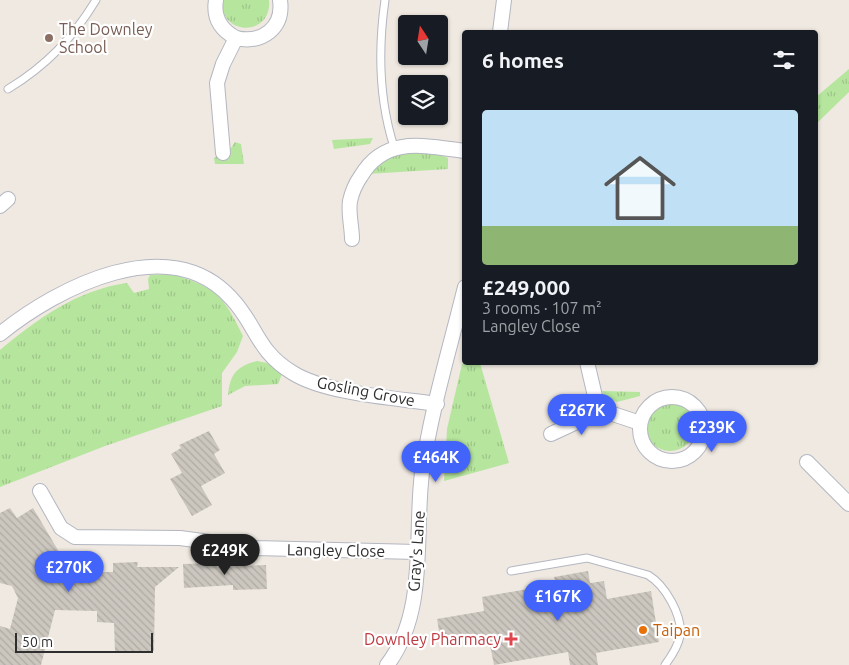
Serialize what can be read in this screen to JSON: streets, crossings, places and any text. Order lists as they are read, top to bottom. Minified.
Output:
{"streets":{"street":["Gosling Grove","Langley Close","Gray's Lane"]},"crossings":[["Gosling Grove","Gray's Lane"],["Langley Close","Gray's Lane"]],"places":{"other":["The Downley School","Taipan"],"health":["Downley Pharmacy"]},"scale_bar":"50 m","north":"top","page":{"heading":"6 homes","list":[{"name":"£249,000","note":"3 rooms · 107 m² · Langley Close"}],"price":["£267K","£239K","£464K","£249K","£270K","£167K"],"scale":"50 m"}}
